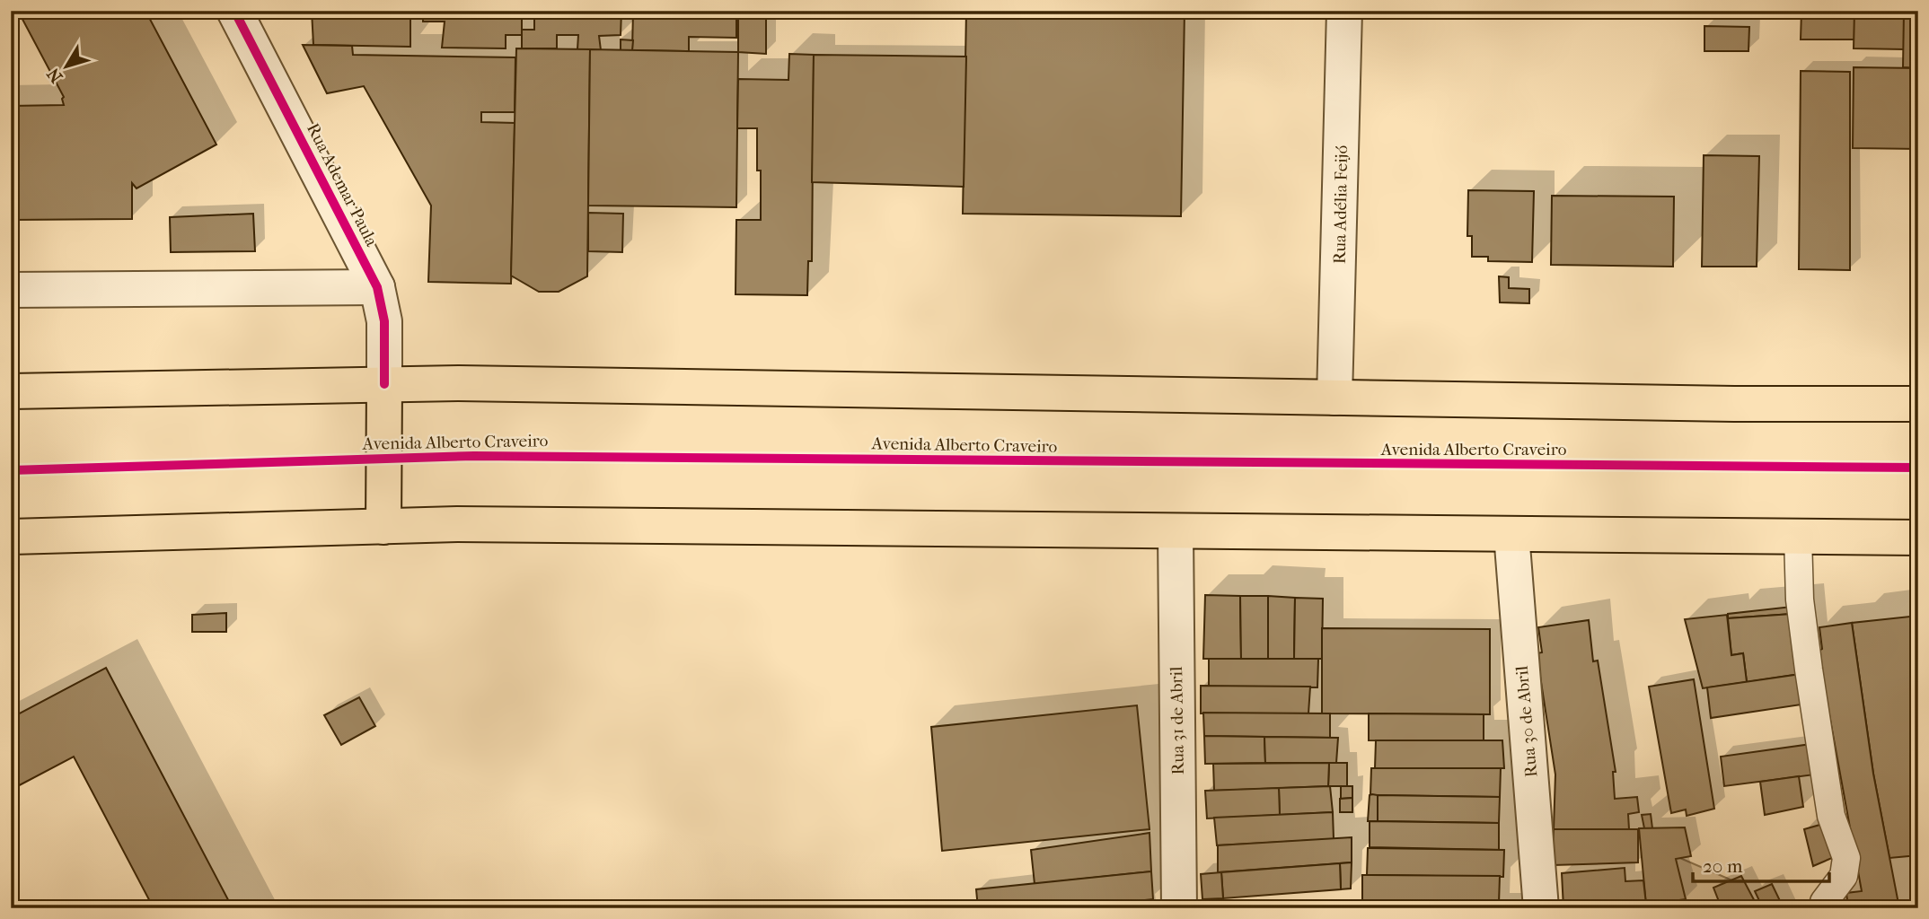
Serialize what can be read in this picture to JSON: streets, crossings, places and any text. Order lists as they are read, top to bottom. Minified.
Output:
{"streets":{"street":["Rua Ademar Paula","Rua Adélia Feijó","Rua 31 de Abril","Rua 30 de Abril"],"cycle path":["Avenida Alberto Craveiro"]},"scale_bar":"20 m","north":"bottom left"}
